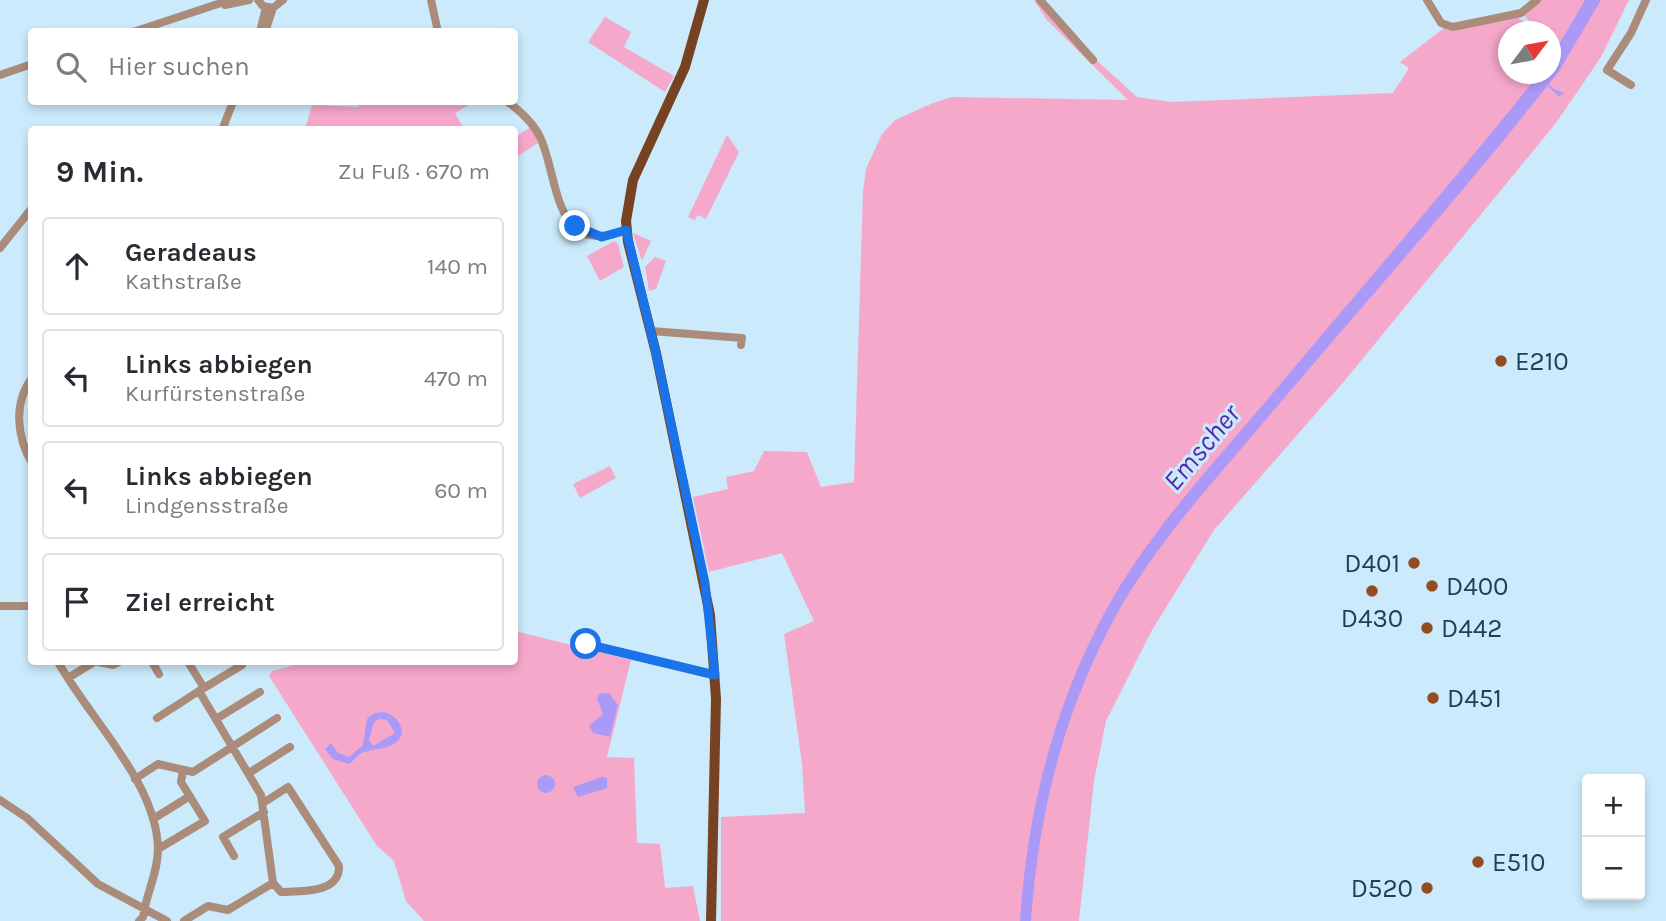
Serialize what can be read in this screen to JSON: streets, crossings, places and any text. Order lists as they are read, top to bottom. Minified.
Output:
{"water":["Emscher"],"places":["E210","D401","D400","D430","D442","D451","E510","D520"],"north":"top right","page":{"search":"Hier suchen","heading":["9 Min.","Zu Fuß · 670 m"],"list":[["Geradeaus","Kathstraße","140 m"],["Links abbiegen","Kurfürstenstraße","470 m"],["Links abbiegen","Lindgensstraße","60 m"],"Ziel erreicht"],"map_buttons":["+","−"]}}
